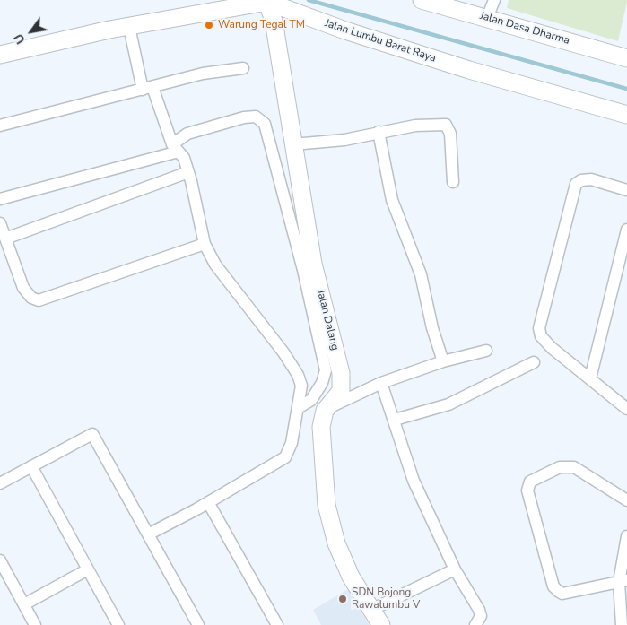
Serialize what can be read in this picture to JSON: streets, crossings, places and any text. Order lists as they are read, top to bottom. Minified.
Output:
{"streets":{"street":["Jalan Dasa Dharma","Jalan Lumbu Barat Raya","Jalan Dalang"]},"crossings":[["Jalan Lumbu Barat Raya","Jalan Dalang"]],"places":["Warung Tegal TM","SDN Bojong Rawalumbu V"],"north":"bottom left"}
